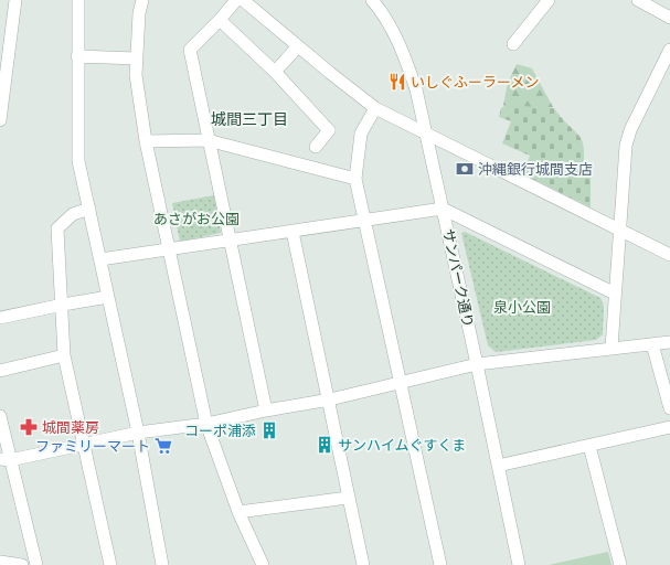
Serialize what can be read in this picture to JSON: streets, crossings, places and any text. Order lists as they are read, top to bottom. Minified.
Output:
{"streets":{"street":["サンパーク通り"]},"districts":["城間三丁目"],"parks":["あさがお公園","泉小公園"],"places":{"restaurant":["いしぐふーラーメン"],"bank":["沖縄銀行城間支店"],"pharmacy":["城間薬房"],"building":["コーポ浦添","サンハイムぐすくま"],"supermarket":["ファミリーマート"]}}
